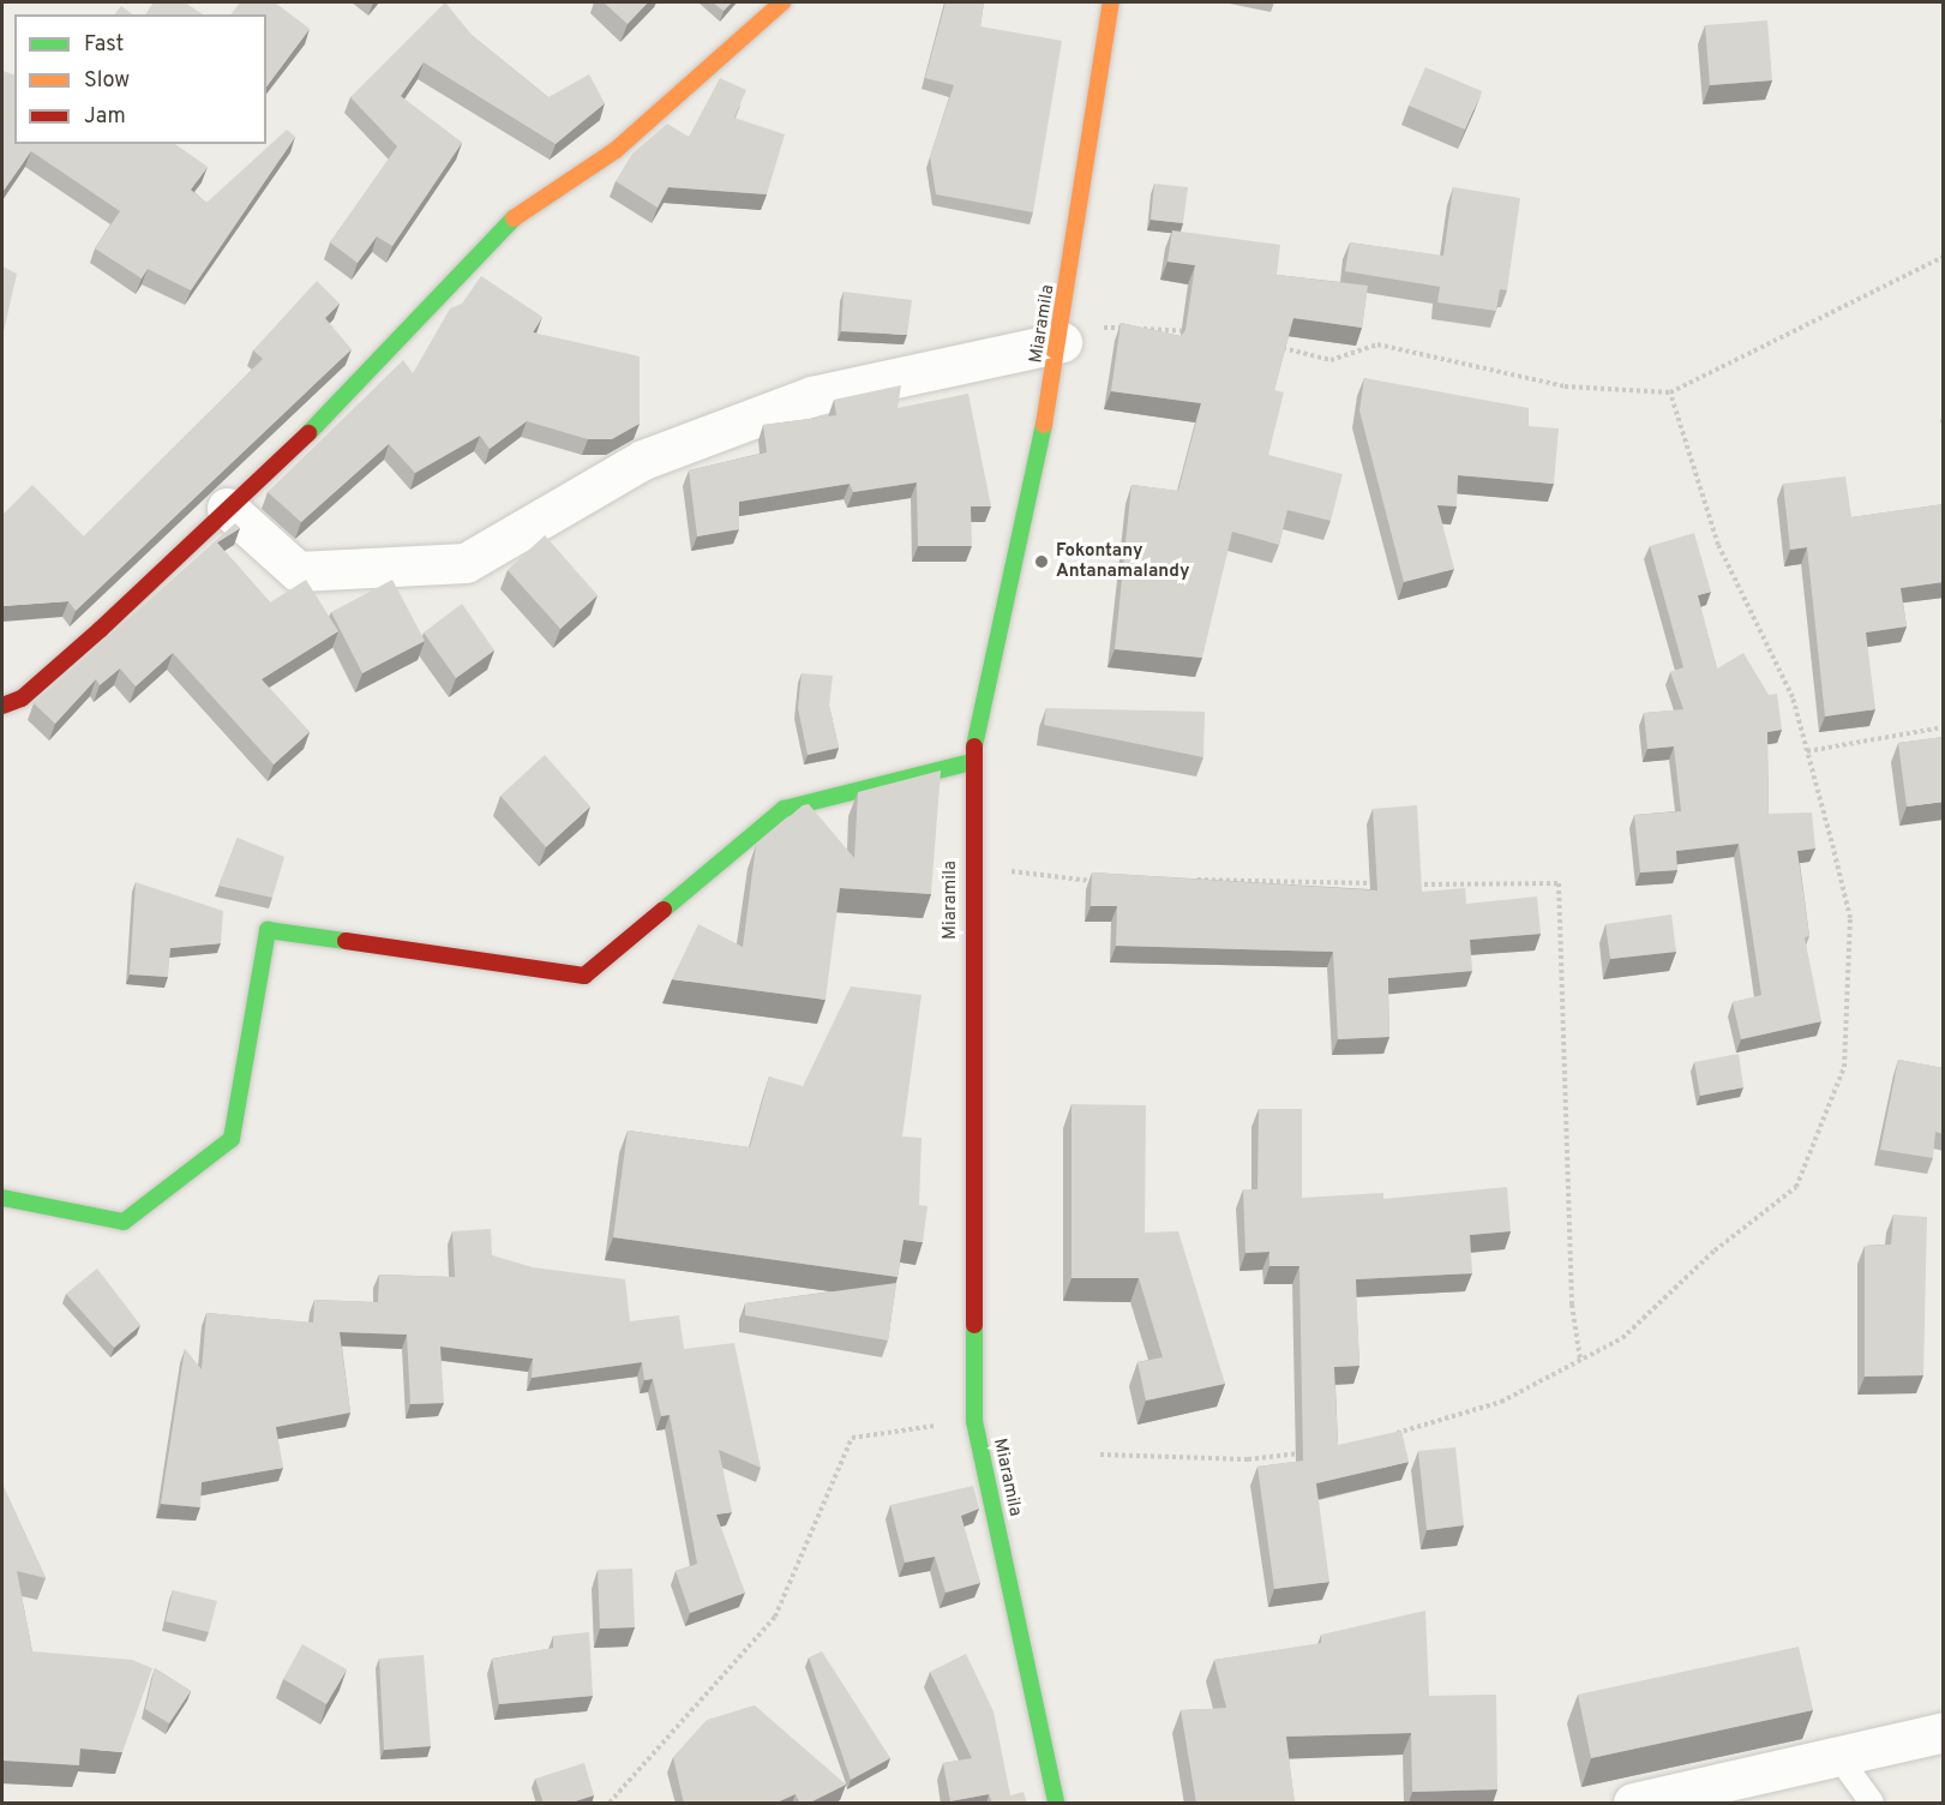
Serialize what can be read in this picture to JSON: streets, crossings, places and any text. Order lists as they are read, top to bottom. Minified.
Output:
{"streets":{"street":["Miaramila"]},"places":["Fokontany Antanamalandy"],"legend":["Fast","Slow","Jam"]}
